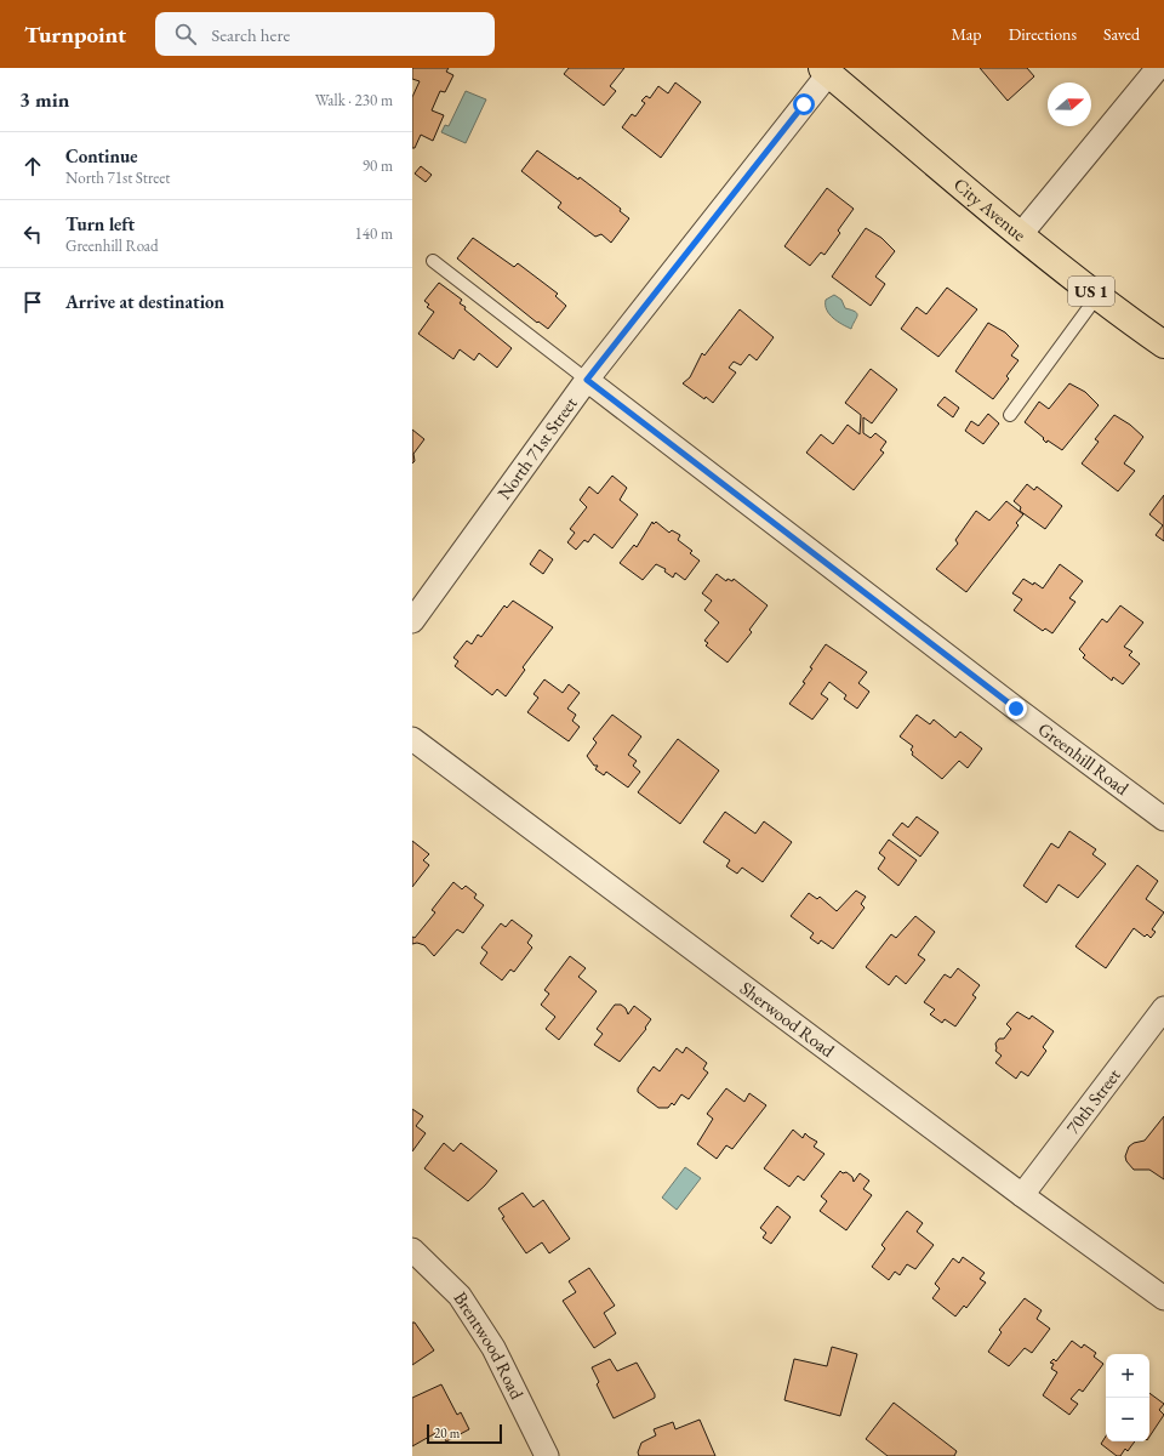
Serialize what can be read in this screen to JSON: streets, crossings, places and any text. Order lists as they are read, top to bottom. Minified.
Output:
{"streets":{"highway":["City Avenue","US 1"],"street":["North 71st Street","Greenhill Road","Sherwood Road","70th Street","Brentwood Road"]},"crossings":[["City Avenue","North 71st Street"],["North 71st Street","Greenhill Road"],["Sherwood Road","70th Street"]],"scale_bar":"20 m","north":"right","page":{"header":"Turnpoint","search":"Search here","nav":["Map","Directions","Saved"],"heading":["3 min","Walk · 230 m"],"list":[["Continue","North 71st Street","90 m"],["Turn left","Greenhill Road","140 m"],"Arrive at destination"],"map_buttons":["+","−"],"scale":"20 m"}}
